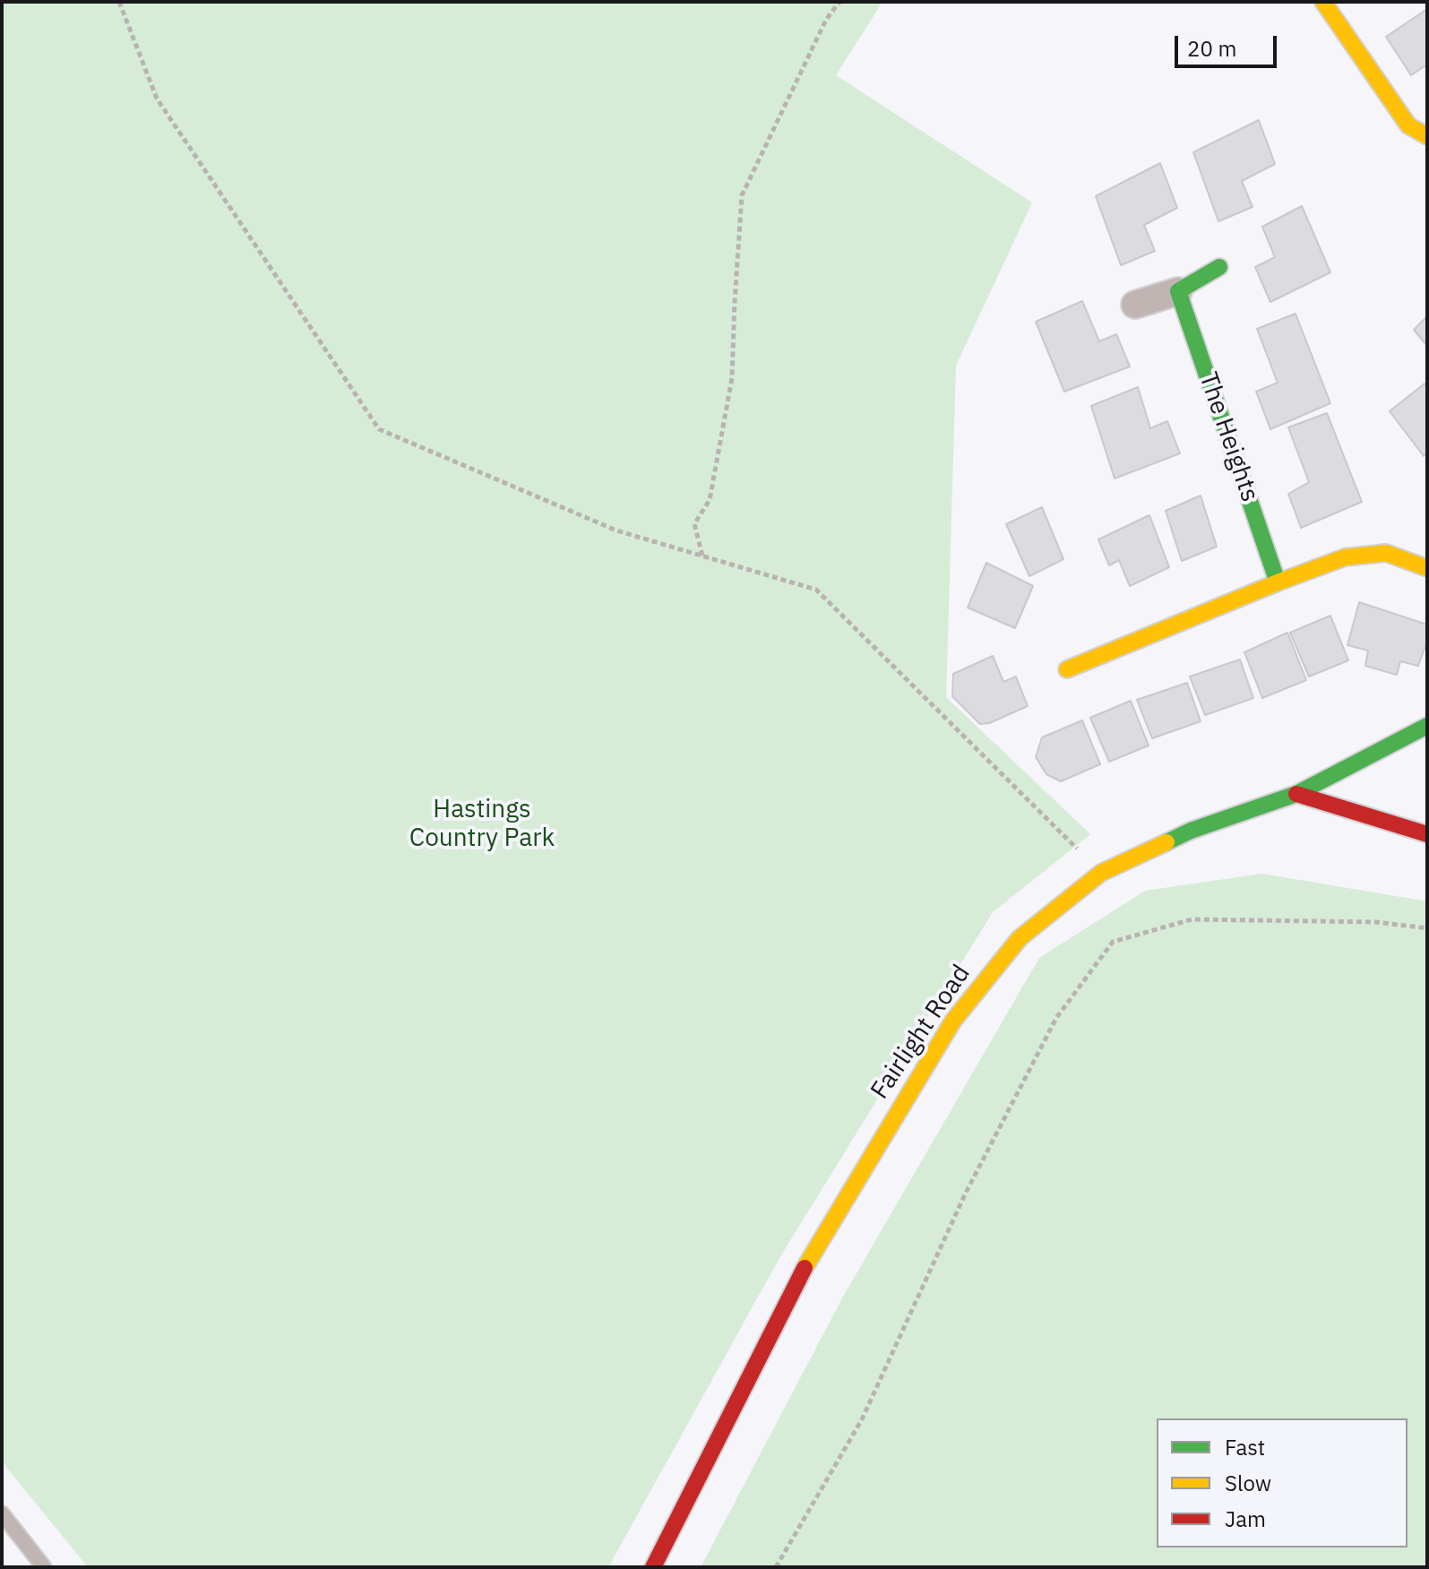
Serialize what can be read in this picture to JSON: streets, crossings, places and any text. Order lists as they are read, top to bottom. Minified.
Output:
{"streets":{"street":["The Heights","Fairlight Road"]},"parks":["Hastings Country Park"],"legend":["Fast","Slow","Jam"],"scale_bar":"20 m"}
